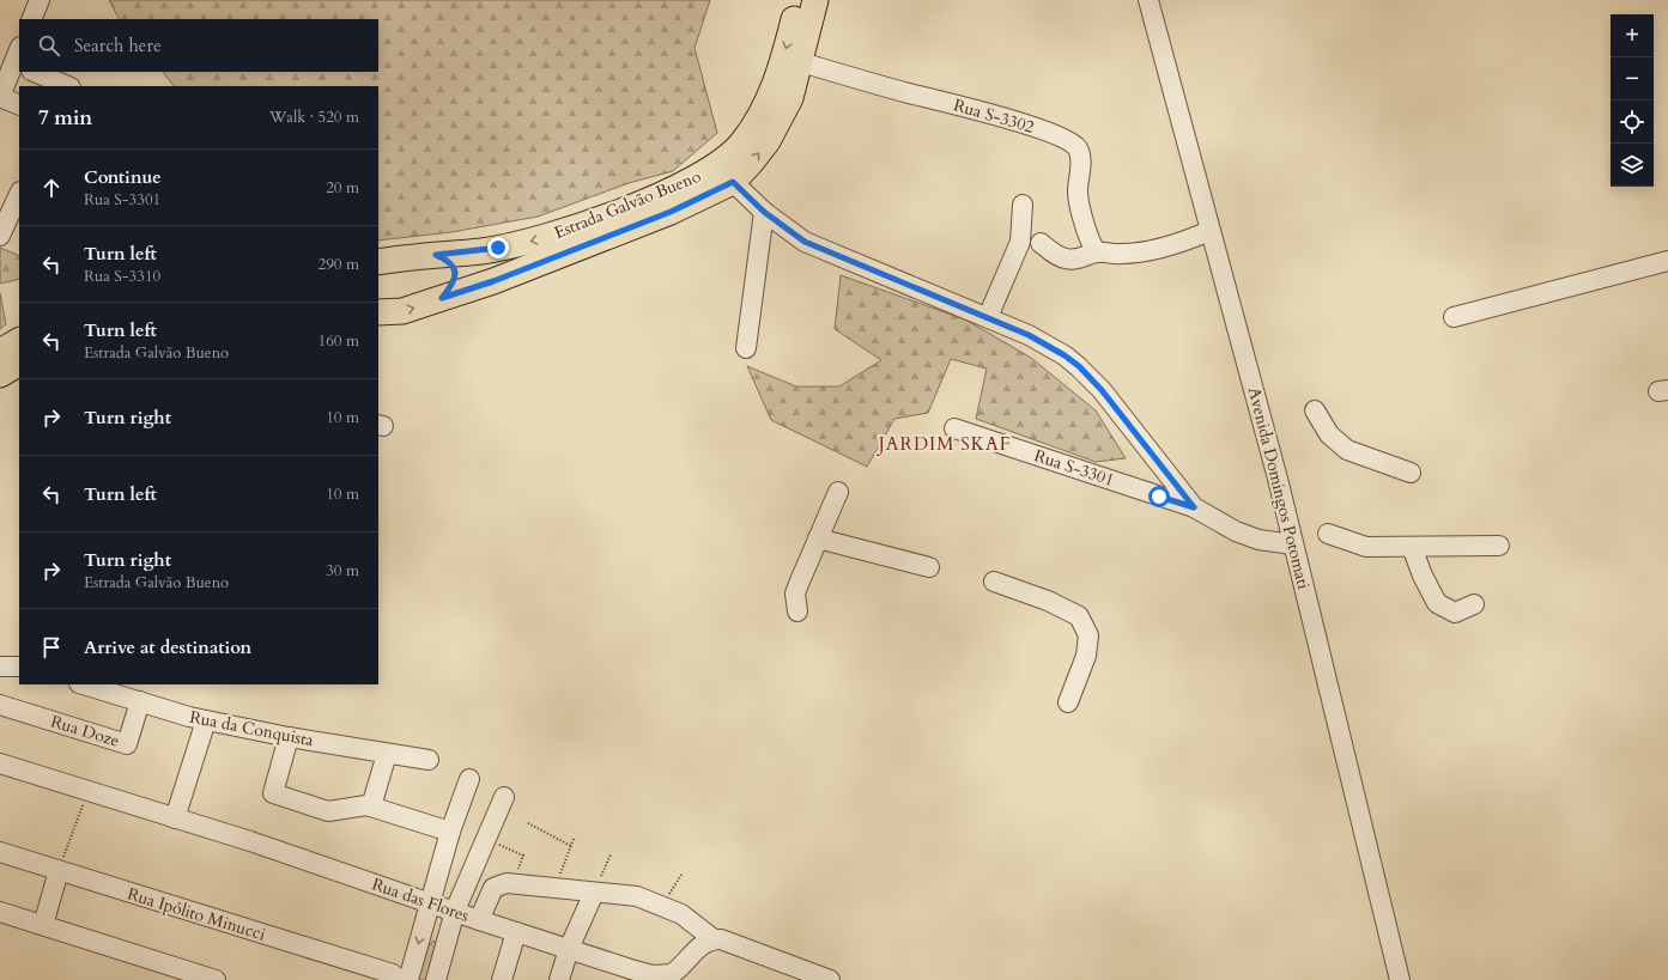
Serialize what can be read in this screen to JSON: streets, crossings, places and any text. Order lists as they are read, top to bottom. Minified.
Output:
{"streets":{"main road":["Estrada Galvão Bueno"],"street":["Rua S-3302","Rua S-3301","Avenida Domingos Potomati","Rua da Conquista","Rua Doze","Rua das Flores","Rua Ipólito Minucci"]},"crossings":[["Rua S-3302","Estrada Galvão Bueno"],["Rua da Conquista","Rua Doze"]],"districts":["JARDIM SKAF"],"page":{"map_buttons":["+","−"],"search":"Search here","heading":["7 min","Walk · 520 m"],"list":[["Continue","Rua S-3301","20 m"],["Turn left","Rua S-3310","290 m"],["Turn left","Estrada Galvão Bueno","160 m"],["Turn right","10 m"],["Turn left","10 m"],["Turn right","Estrada Galvão Bueno","30 m"],"Arrive at destination"]}}
